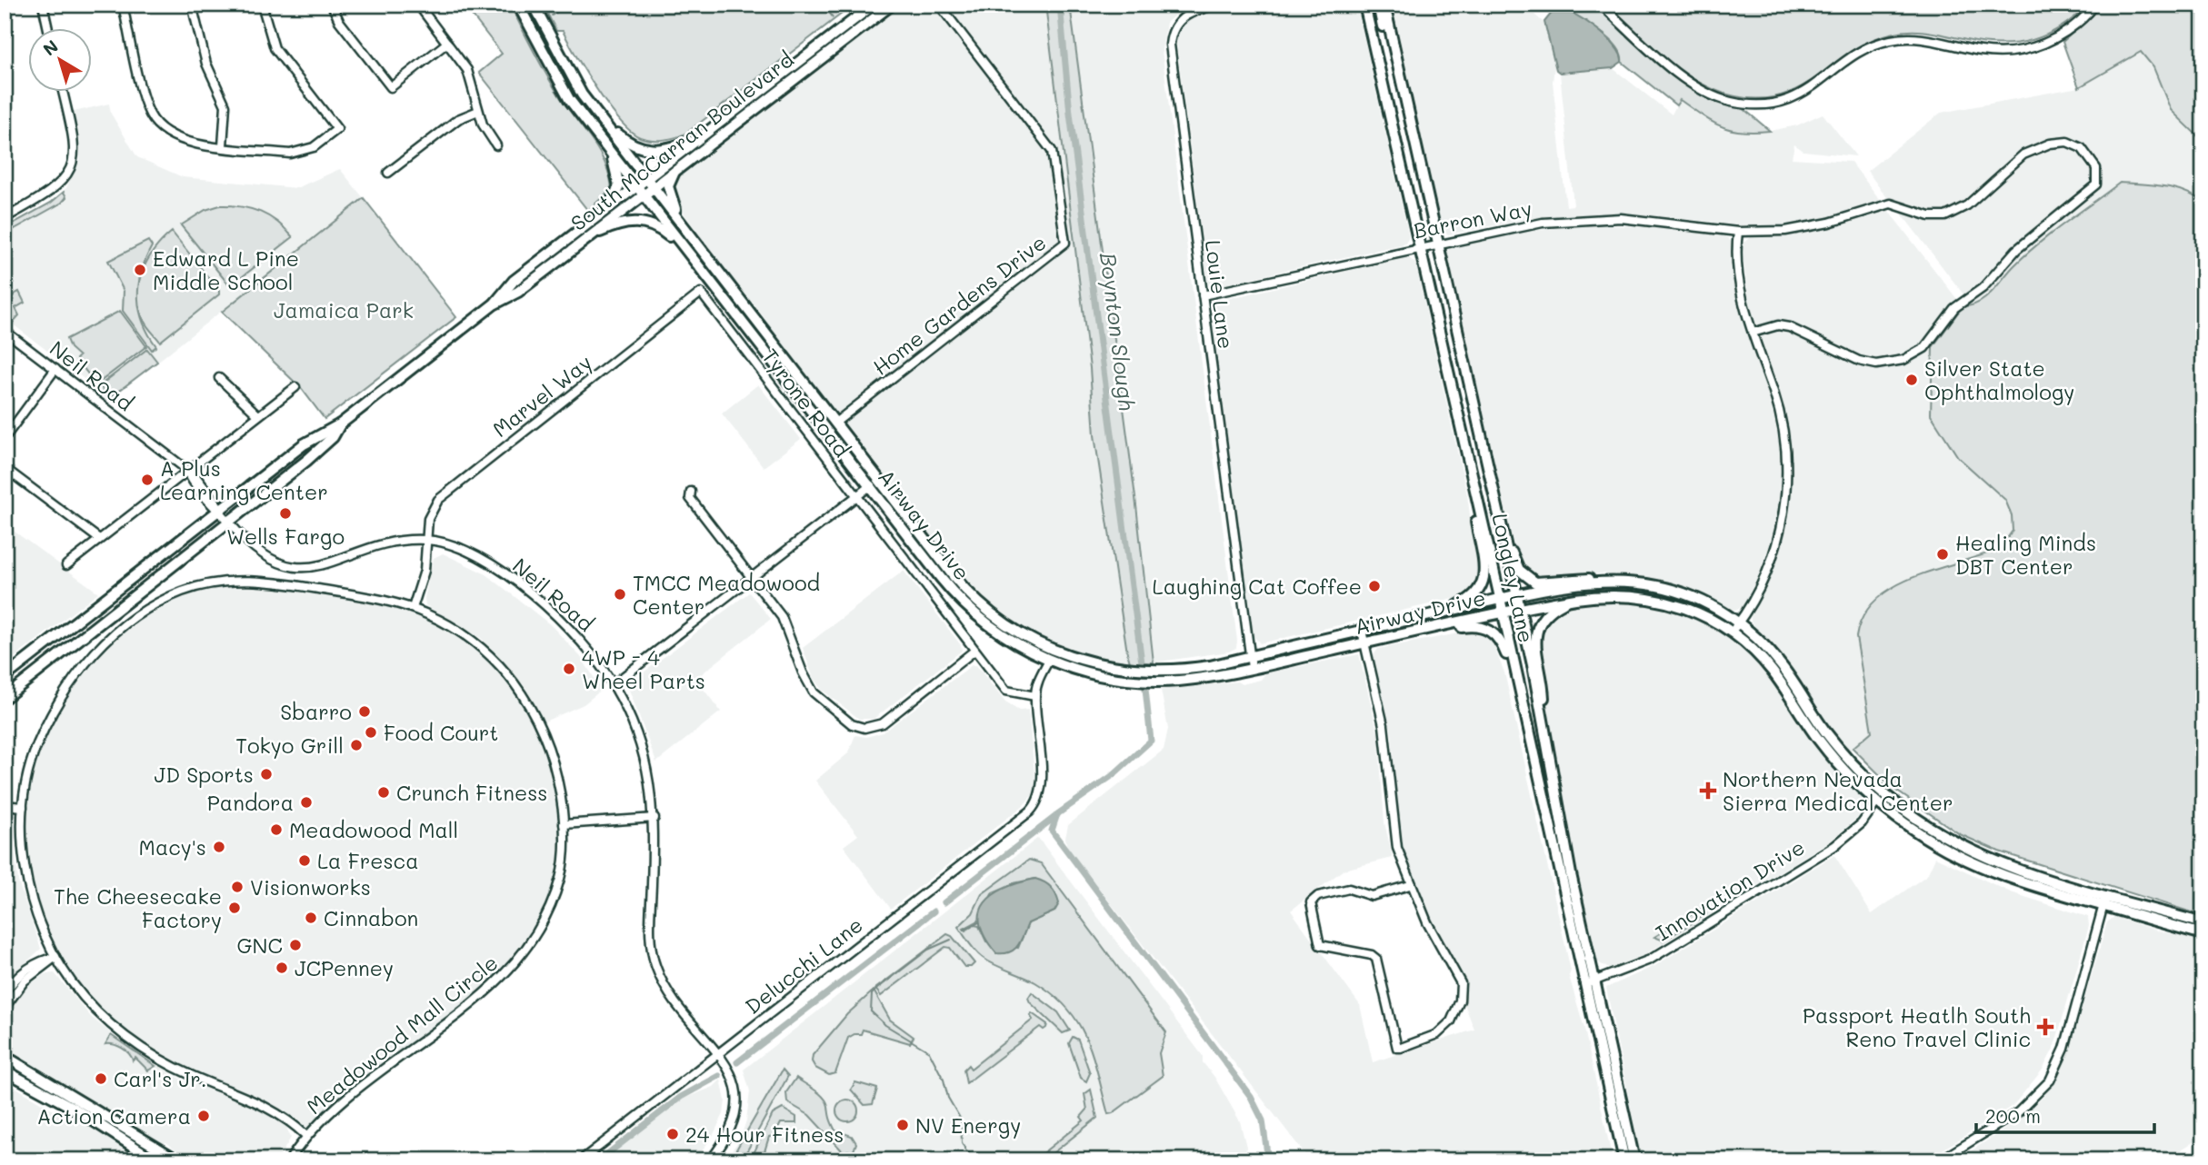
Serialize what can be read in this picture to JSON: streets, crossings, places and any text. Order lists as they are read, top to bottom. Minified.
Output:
{"streets":{"main road":["South McCarran Boulevard","Airway Drive","Longley Lane"],"street":["Barron Way","Louie Lane","Home Gardens Drive","Neil Road","Marvel Way","Tyrone Road","Innovation Drive","Delucchi Lane","Meadowood Mall Circle"]},"crossings":[["South McCarran Boulevard","Neil Road"],["South McCarran Boulevard","Airway Drive"],["Barron Way","Louie Lane"],["Barron Way","Longley Lane"],["Louie Lane","Airway Drive"],["Home Gardens Drive","Airway Drive"],["Neil Road","Marvel Way"],["Neil Road","Delucchi Lane"],["Marvel Way","Tyrone Road"],["Marvel Way","Meadowood Mall Circle"],["Tyrone Road","Delucchi Lane"],["Airway Drive","Longley Lane"],["Airway Drive","Innovation Drive"],["Longley Lane","Innovation Drive"]],"water":["Boynton Slough"],"parks":["Jamaica Park"],"places":{"other":["Edward L Pine Middle School","Silver State Ophthalmology","A Plus Learning Center","Wells Fargo","Healing Minds DBT Center","Laughing Cat Coffee","TMCC Meadowood Center","4WP - 4 Wheel Parts","Sbarro","Food Court","Tokyo Grill","JD Sports","Crunch Fitness","Pandora","Meadowood Mall","Macy's","La Fresca","Visionworks","The Cheesecake Factory","Cinnabon","GNC","JCPenney","Carl's Jr.","Action Camera","NV Energy","24 Hour Fitness"],"health":["Northern Nevada Sierra Medical Center","Passport Heatlh South Reno Travel Clinic"]},"scale_bar":"200 m","north":"top left"}
